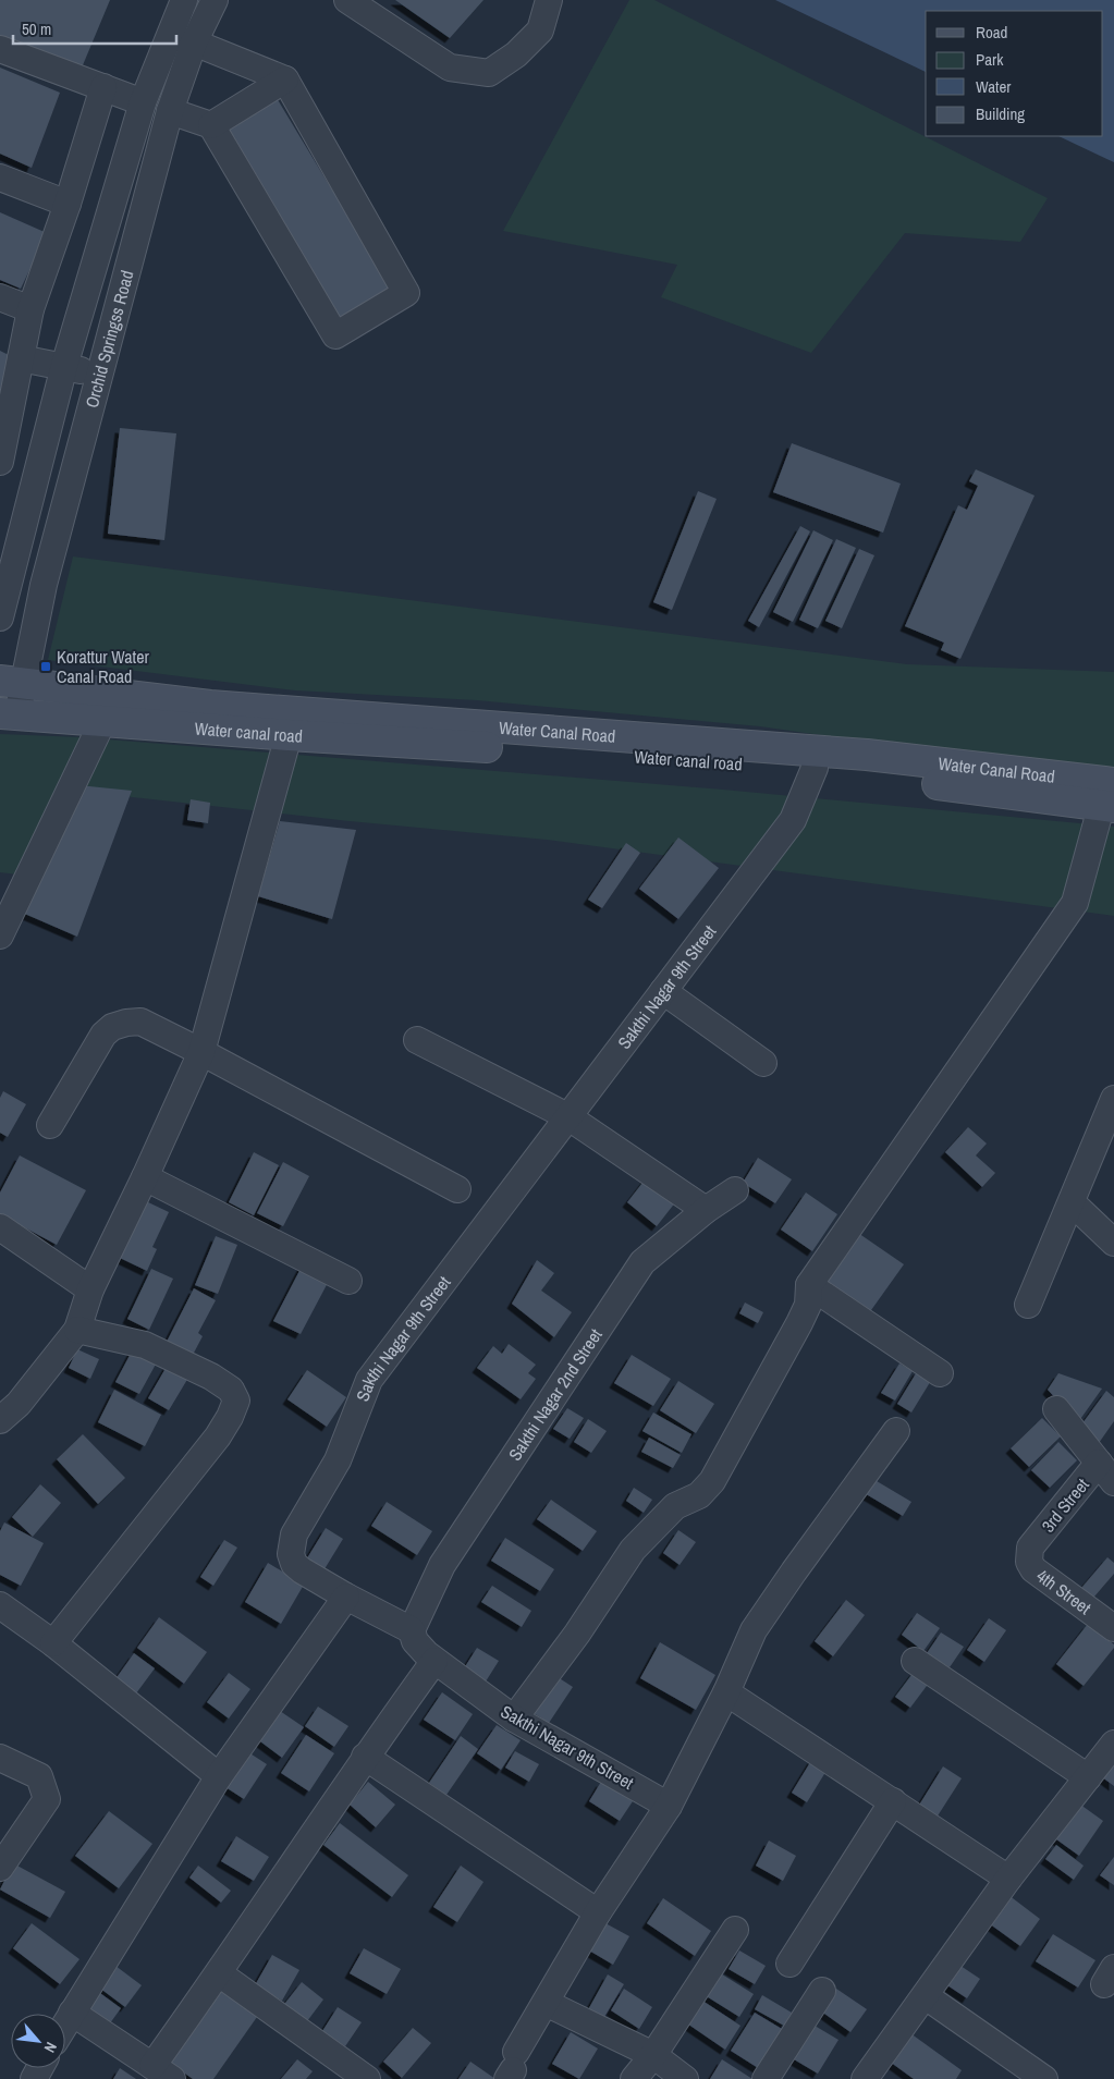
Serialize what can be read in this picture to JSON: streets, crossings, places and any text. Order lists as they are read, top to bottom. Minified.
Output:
{"streets":{"main road":["Water canal road","Water Canal Road"],"street":["Orchid Springss Road","Sakthi Nagar 9th Street","Sakthi Nagar 2nd Street","3rd Street","4th Street"]},"crossings":[["Orchid Springss Road","Water canal road"],["Orchid Springss Road","Water Canal Road"],["Water canal road","Water Canal Road"],["Water canal road","Sakthi Nagar 9th Street"],["Sakthi Nagar 9th Street","Sakthi Nagar 2nd Street"],["3rd Street","4th Street"]],"places":{"transit":["Korattur Water Canal Road"]},"legend":["Road","Park","Water","Building"],"scale_bar":"50 m","north":"bottom right"}
